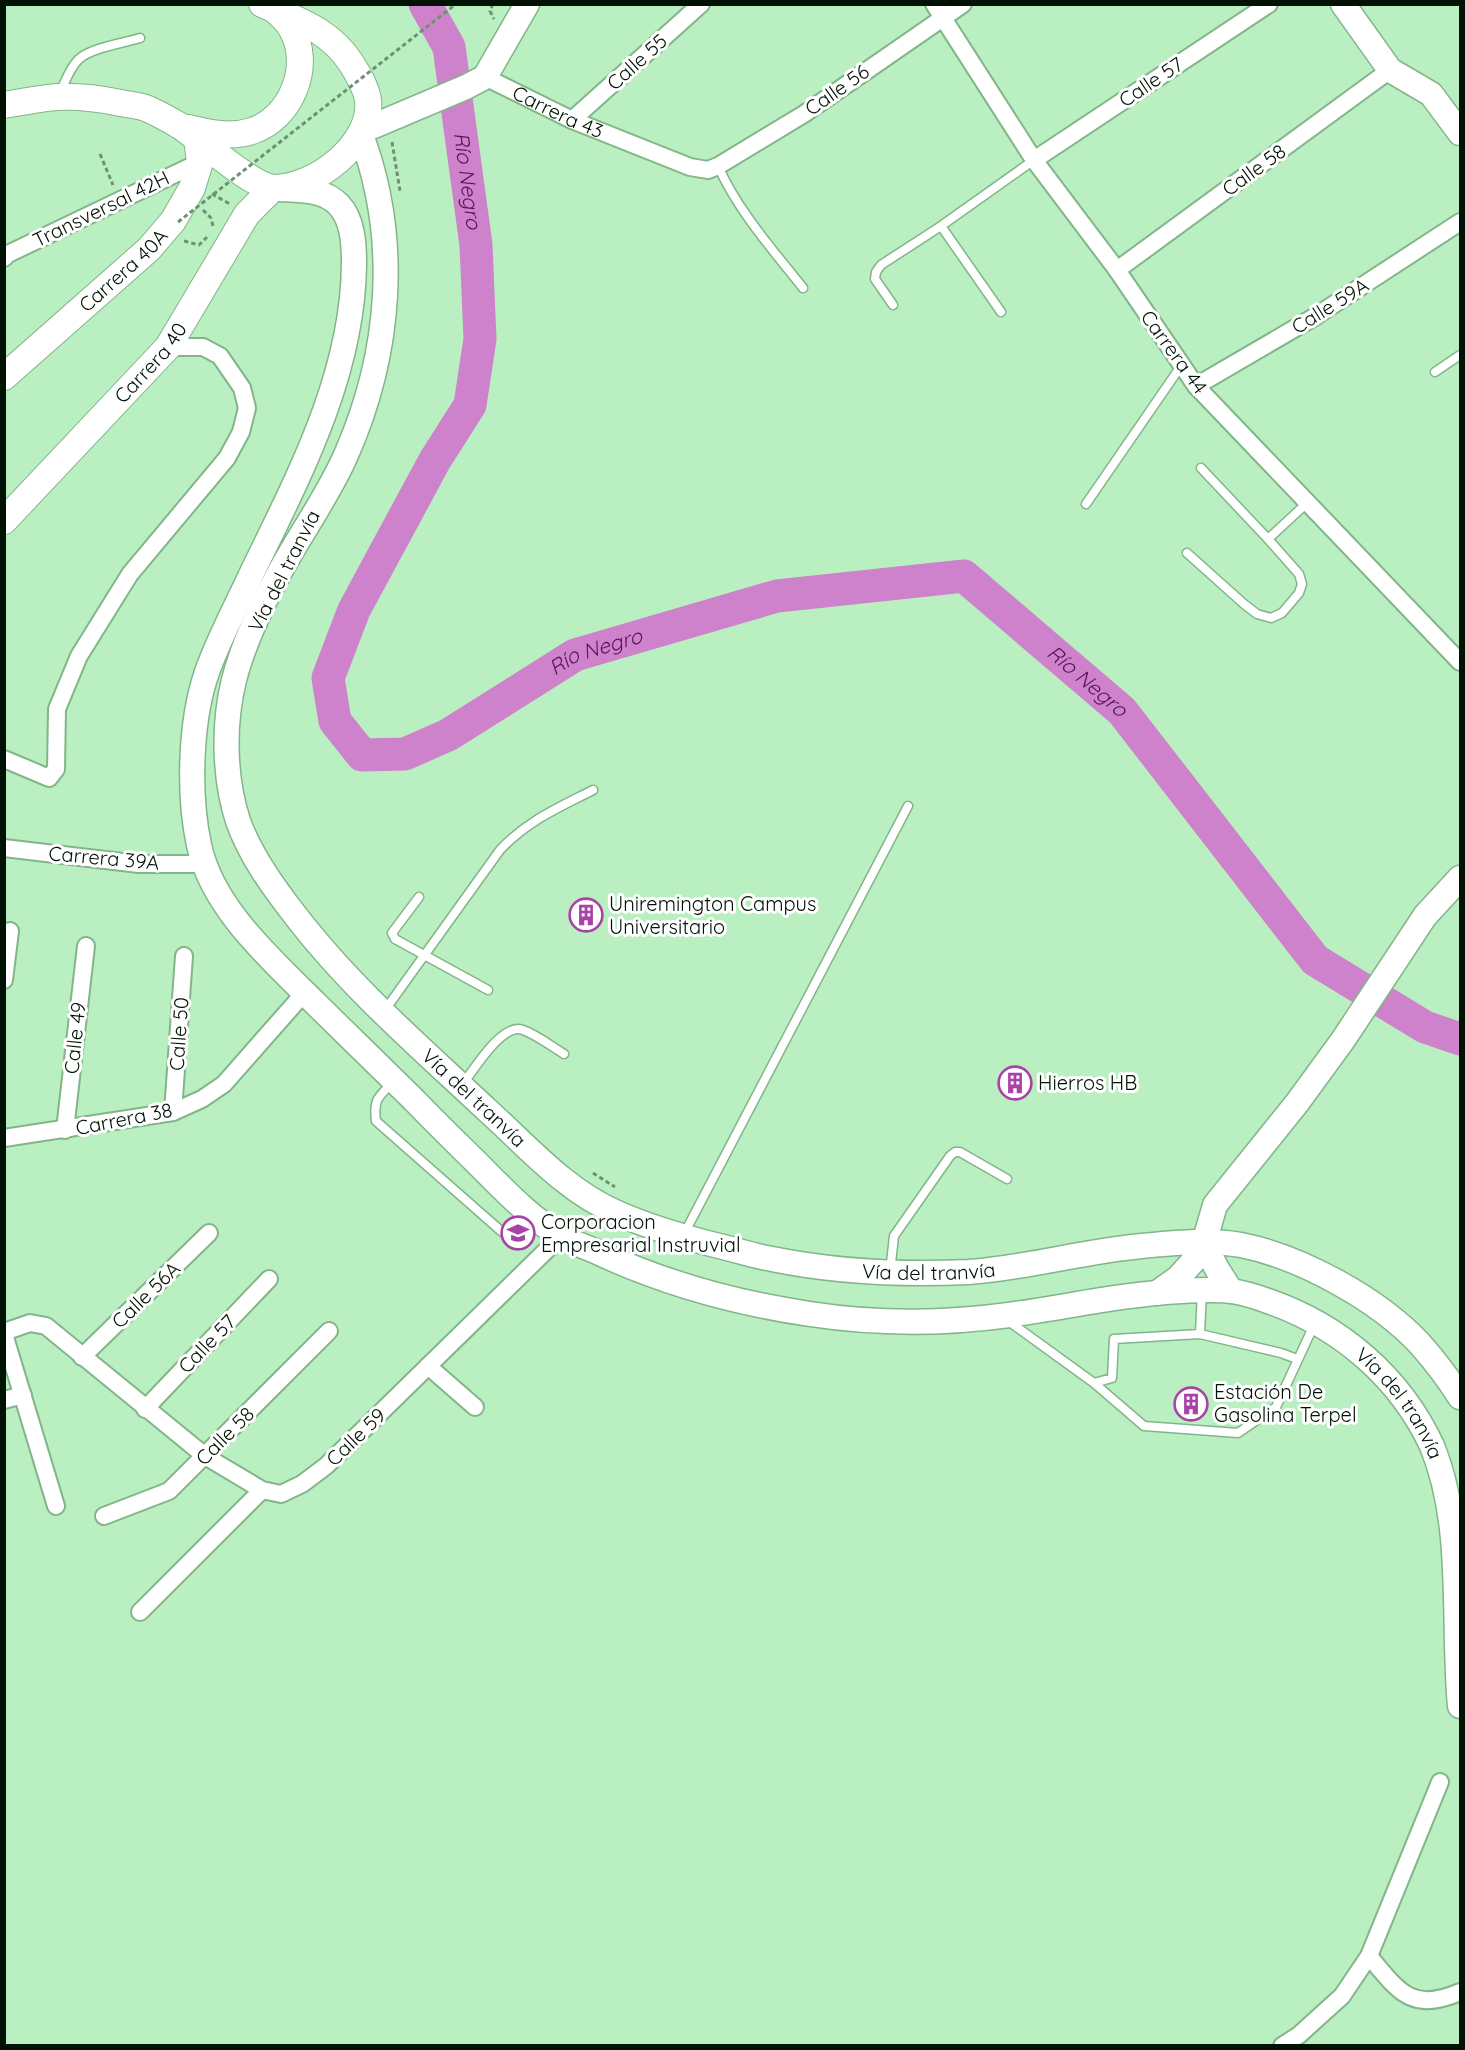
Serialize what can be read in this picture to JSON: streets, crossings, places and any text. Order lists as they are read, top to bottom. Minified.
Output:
{"streets":{"main road":["Carrera 40A","Carrera 40","Vía del tranvía"],"street":["Calle 55","Calle 57","Calle 56","Carrera 43","Calle 58","Transversal 42H","Calle 59A","Carrera 44","Carrera 39A","Calle 50","Calle 49","Carrera 38","Calle 56A","Calle 59"]},"crossings":[["Calle 55","Carrera 43"],["Calle 57","Carrera 44"],["Calle 56","Carrera 43"],["Calle 56","Carrera 44"],["Calle 58","Carrera 44"],["Transversal 42H","Carrera 40A"],["Calle 59A","Carrera 44"],["Carrera 40","Vía del tranvía"],["Vía del tranvía","Carrera 39A"],["Vía del tranvía","Carrera 38"],["Vía del tranvía","Calle 59"],["Calle 50","Carrera 38"],["Calle 49","Carrera 38"]],"water":["Río Negro"],"places":{"building":["Uniremington Campus Universitario","Hierros HB","Estación De Gasolina Terpel"],"school or university":["Corporacion Empresarial Instruvial"]}}
